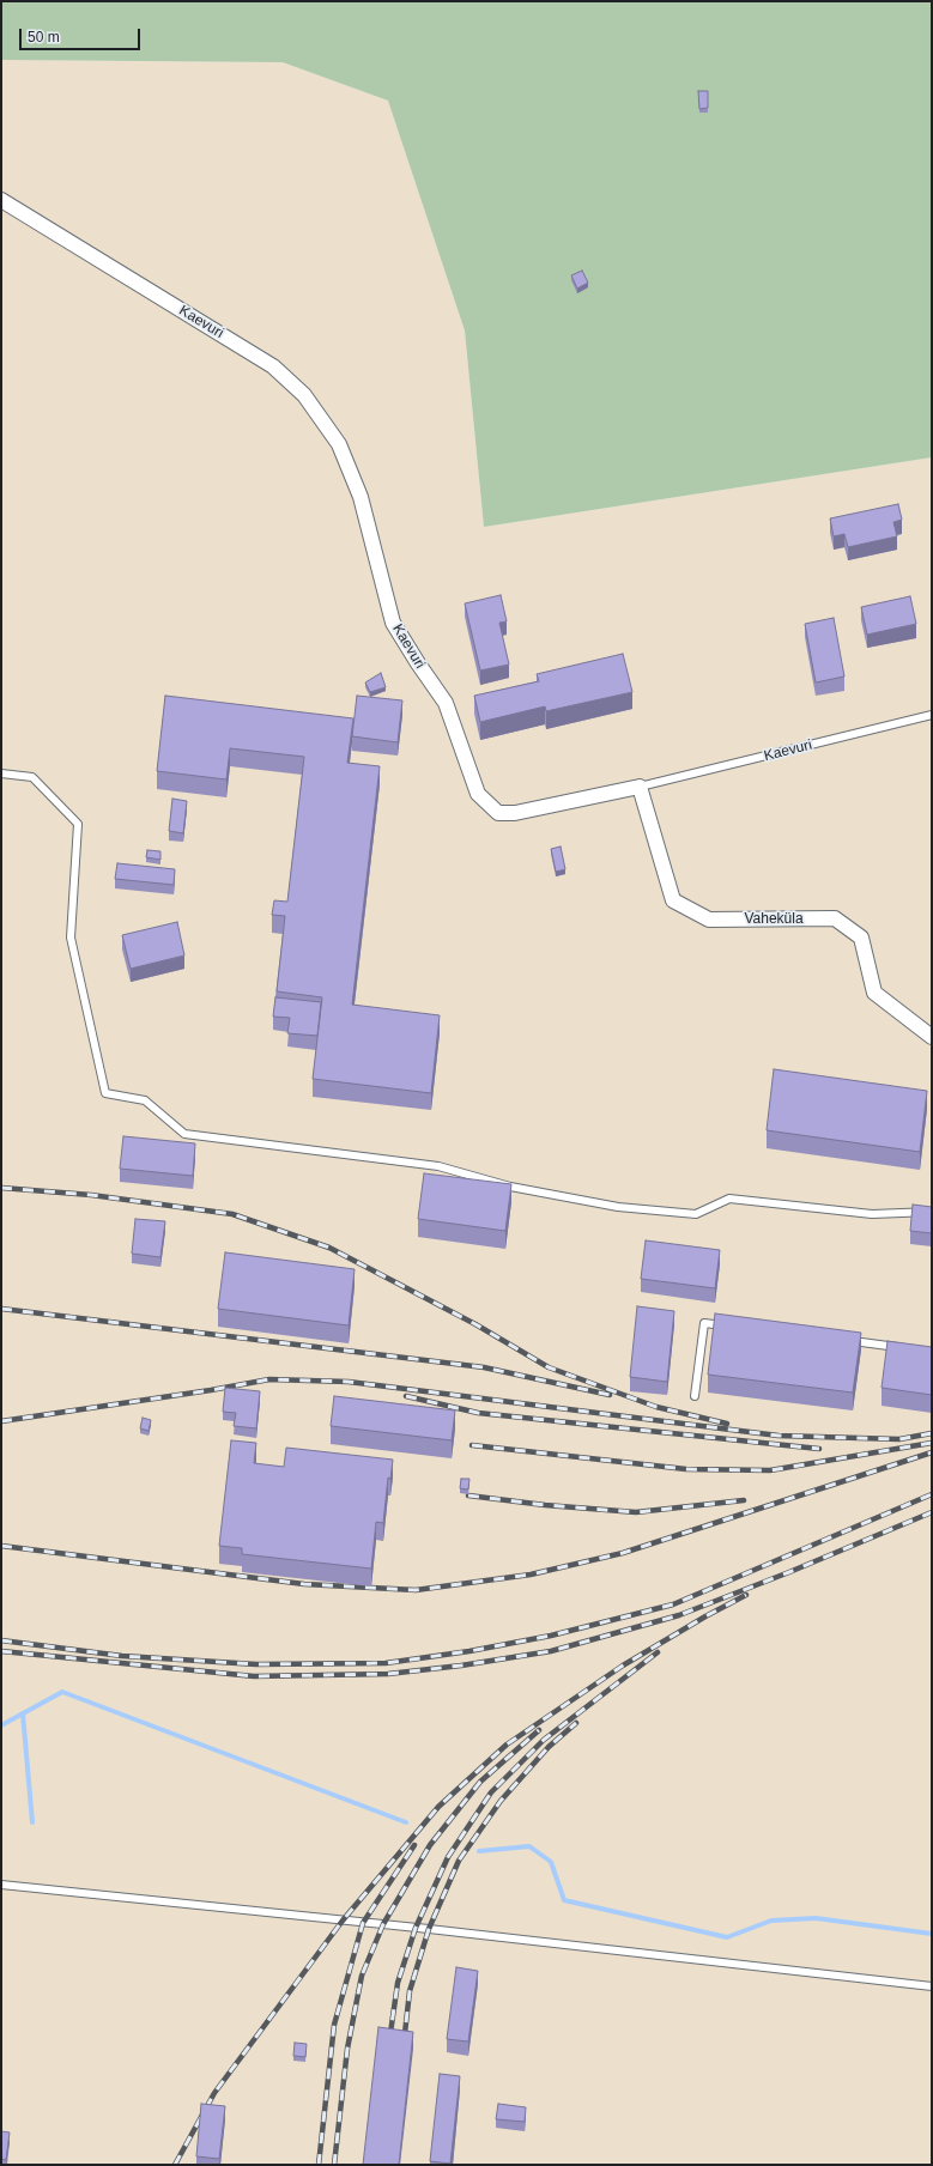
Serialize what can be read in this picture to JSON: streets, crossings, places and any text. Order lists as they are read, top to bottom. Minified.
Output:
{"streets":{"street":["Kaevuri","Vaheküla"]},"crossings":[["Kaevuri","Vaheküla"]],"scale_bar":"50 m"}
